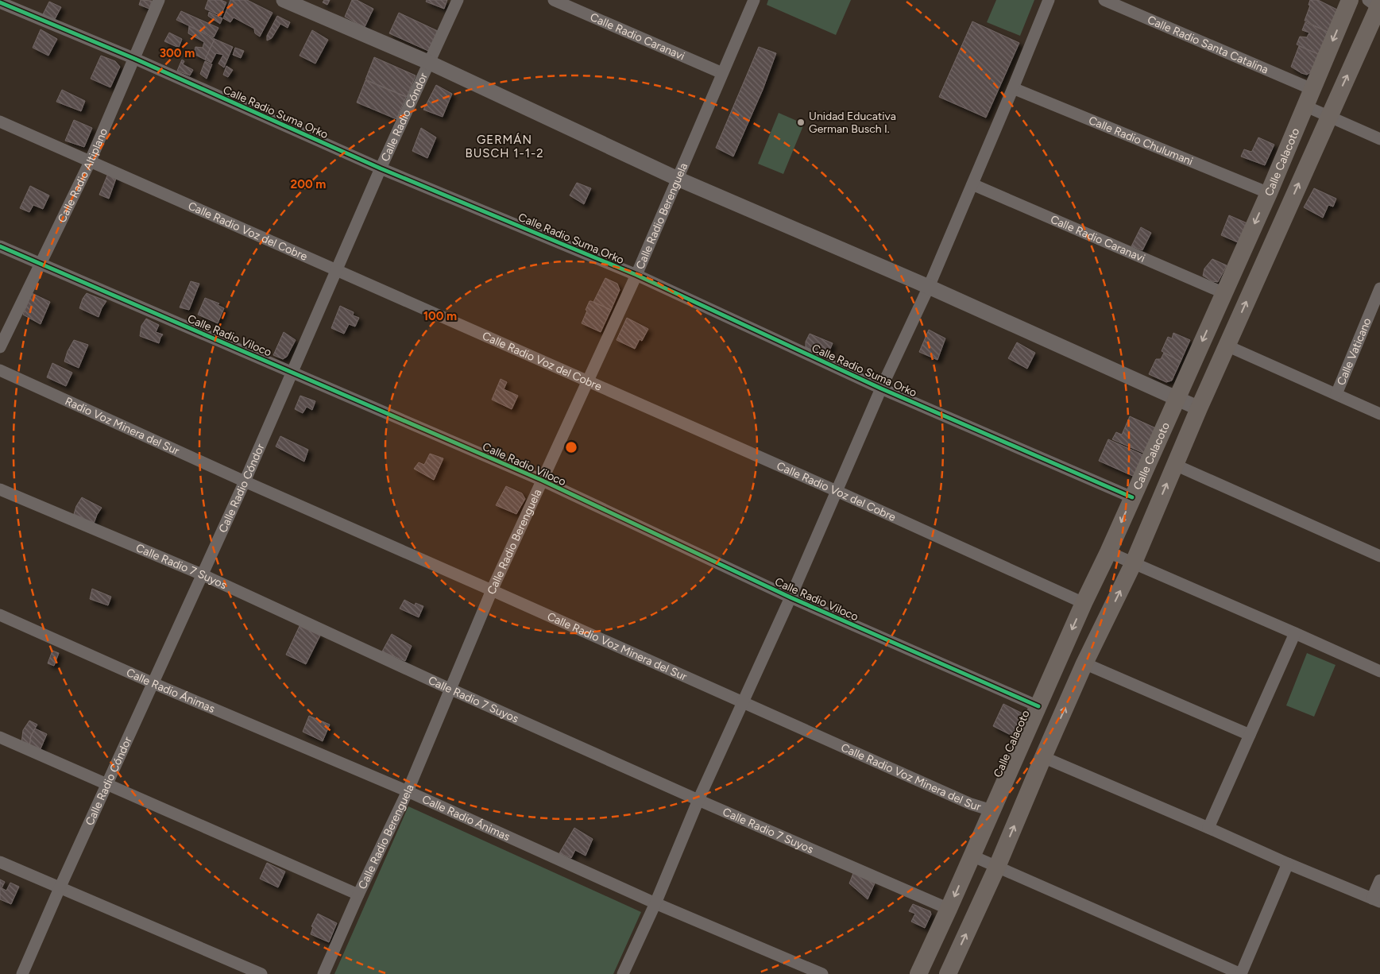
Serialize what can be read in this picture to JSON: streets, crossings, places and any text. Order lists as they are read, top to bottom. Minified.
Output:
{"streets":{"main road":["Calle Calacoto"],"street":["Calle Radio Caranavi","Calle Radio Santa Catalina","Calle Radio Suma Orko","Calle Radio Cóndor","Calle Radio Chulumani","Calle Radio Altiplano","Calle Radio Berenguela","Calle Radio Voz del Cobre","Calle Radio Viloco","Calle Vaticano","Radio Voz Minera del Sur","Calle Radio 7 Suyos","Calle Radio Voz Minera del Sur","Calle Radio Ánimas"]},"crossings":[["Calle Radio Caranavi","Calle Calacoto"],["Calle Radio Caranavi","Calle Radio Berenguela"],["Calle Radio Santa Catalina","Calle Calacoto"],["Calle Radio Suma Orko","Calle Radio Cóndor"],["Calle Radio Suma Orko","Calle Calacoto"],["Calle Radio Suma Orko","Calle Radio Altiplano"],["Calle Radio Suma Orko","Calle Radio Berenguela"],["Calle Radio Cóndor","Calle Radio Voz del Cobre"],["Calle Radio Cóndor","Calle Radio Viloco"],["Calle Radio Cóndor","Radio Voz Minera del Sur"],["Calle Radio Cóndor","Calle Radio 7 Suyos"],["Calle Radio Cóndor","Calle Radio Voz Minera del Sur"],["Calle Radio Cóndor","Calle Radio Ánimas"],["Calle Radio Chulumani","Calle Calacoto"],["Calle Calacoto","Calle Radio Voz del Cobre"],["Calle Calacoto","Calle Radio Viloco"],["Calle Calacoto","Calle Radio 7 Suyos"],["Calle Calacoto","Calle Radio Voz Minera del Sur"],["Calle Radio Altiplano","Calle Radio Voz del Cobre"],["Calle Radio Altiplano","Calle Radio Viloco"],["Calle Radio Berenguela","Calle Radio Voz del Cobre"],["Calle Radio Berenguela","Calle Radio Viloco"],["Calle Radio Berenguela","Calle Radio 7 Suyos"],["Calle Radio Berenguela","Calle Radio Voz Minera del Sur"],["Calle Radio Berenguela","Calle Radio Ánimas"],["Radio Voz Minera del Sur","Calle Radio Voz Minera del Sur"]],"districts":["GERMÁN BUSCH 1-1-2"],"places":["Unidad Educativa German Busch I."],"rings":["300 m","200 m","100 m"]}
